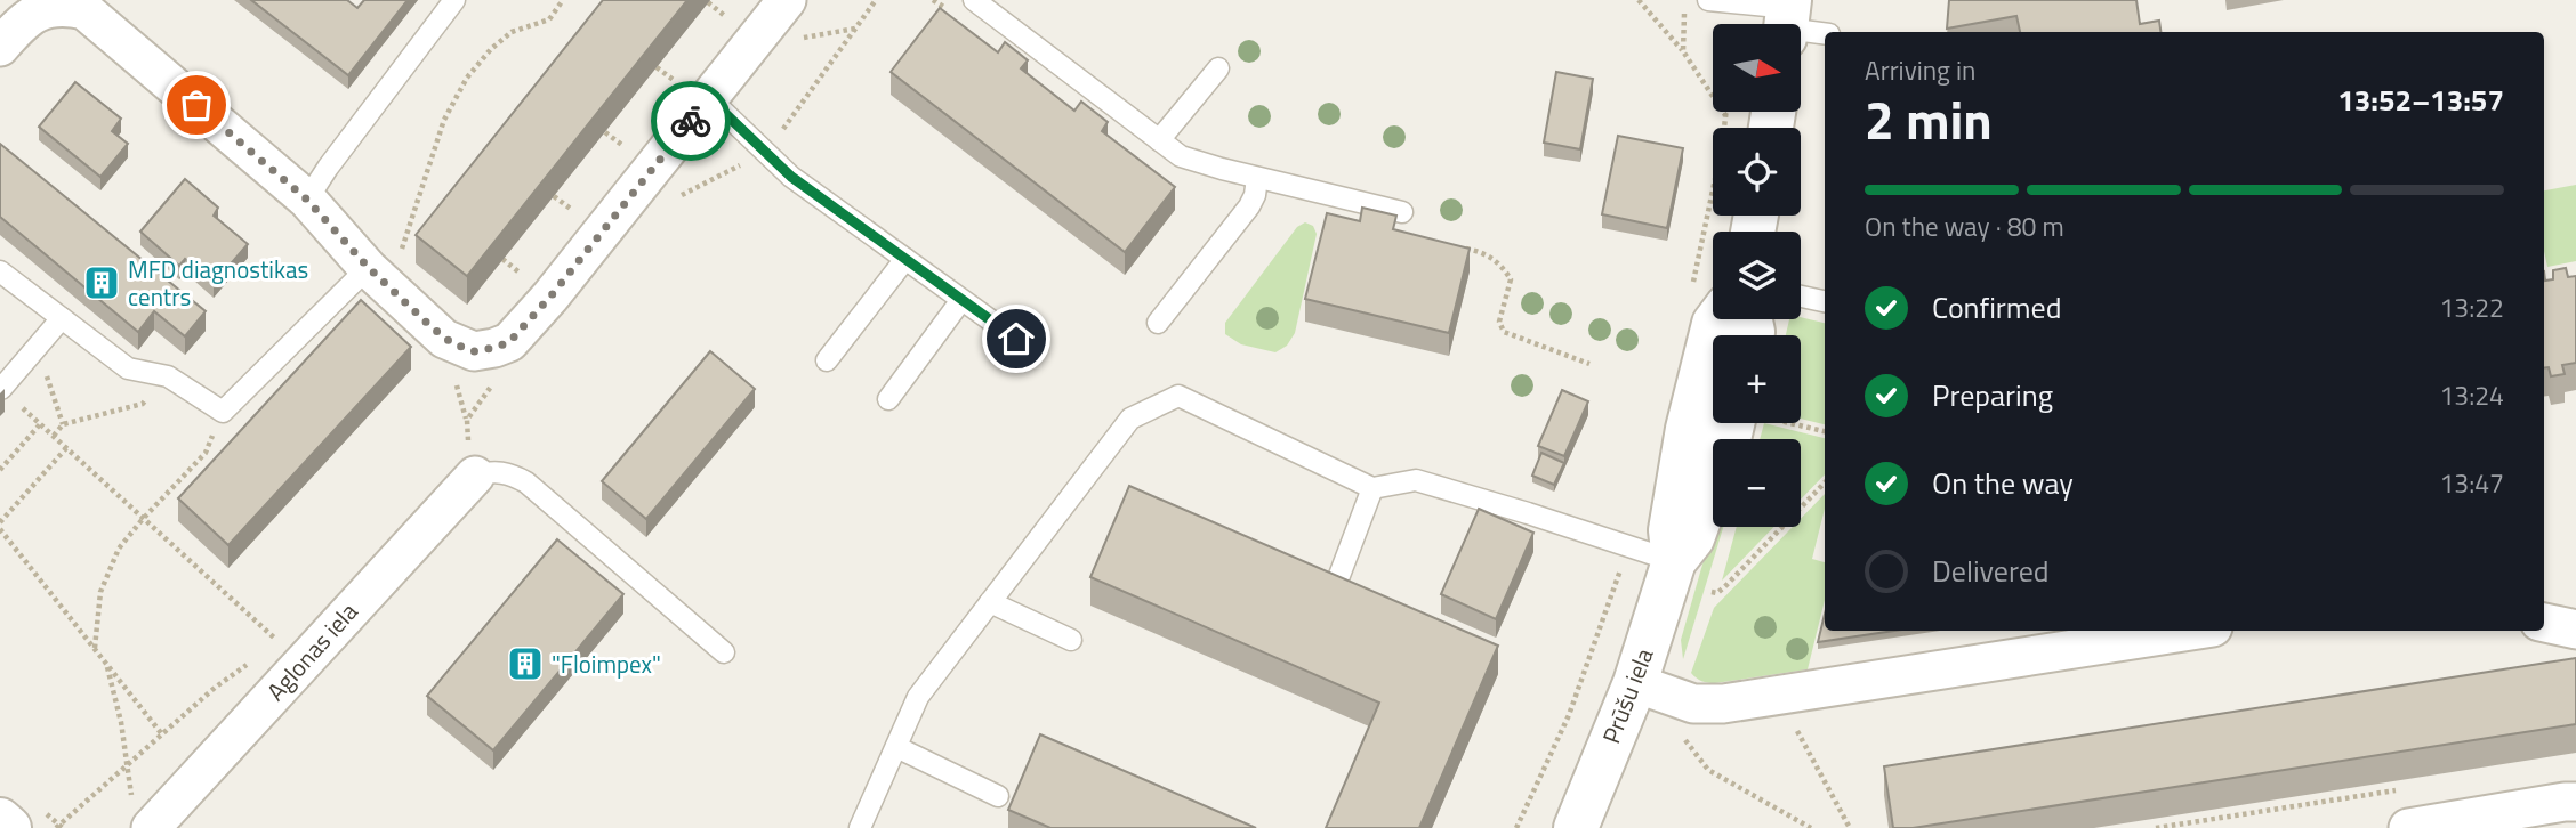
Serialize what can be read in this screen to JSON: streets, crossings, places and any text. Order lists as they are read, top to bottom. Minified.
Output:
{"streets":{"street":["Aglonas iela","Prūšu iela"]},"places":{"building":["MFD diagnostikas centrs","\"Floimpex\""]},"north":"right","page":{"map_buttons":["+","−"],"heading":["2 min","Arriving in","13:52–13:57"],"bar":"On the way · 80 m","list":[["Confirmed","13:22"],["Preparing","13:24"],["On the way","13:47"],"Delivered"]}}
